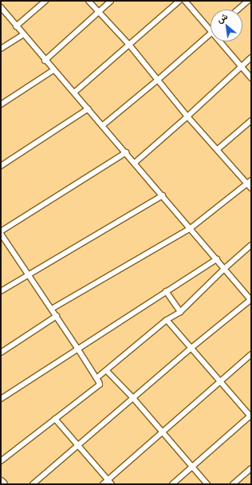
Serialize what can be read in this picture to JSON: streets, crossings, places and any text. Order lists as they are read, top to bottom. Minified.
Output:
{"north":"top left"}
